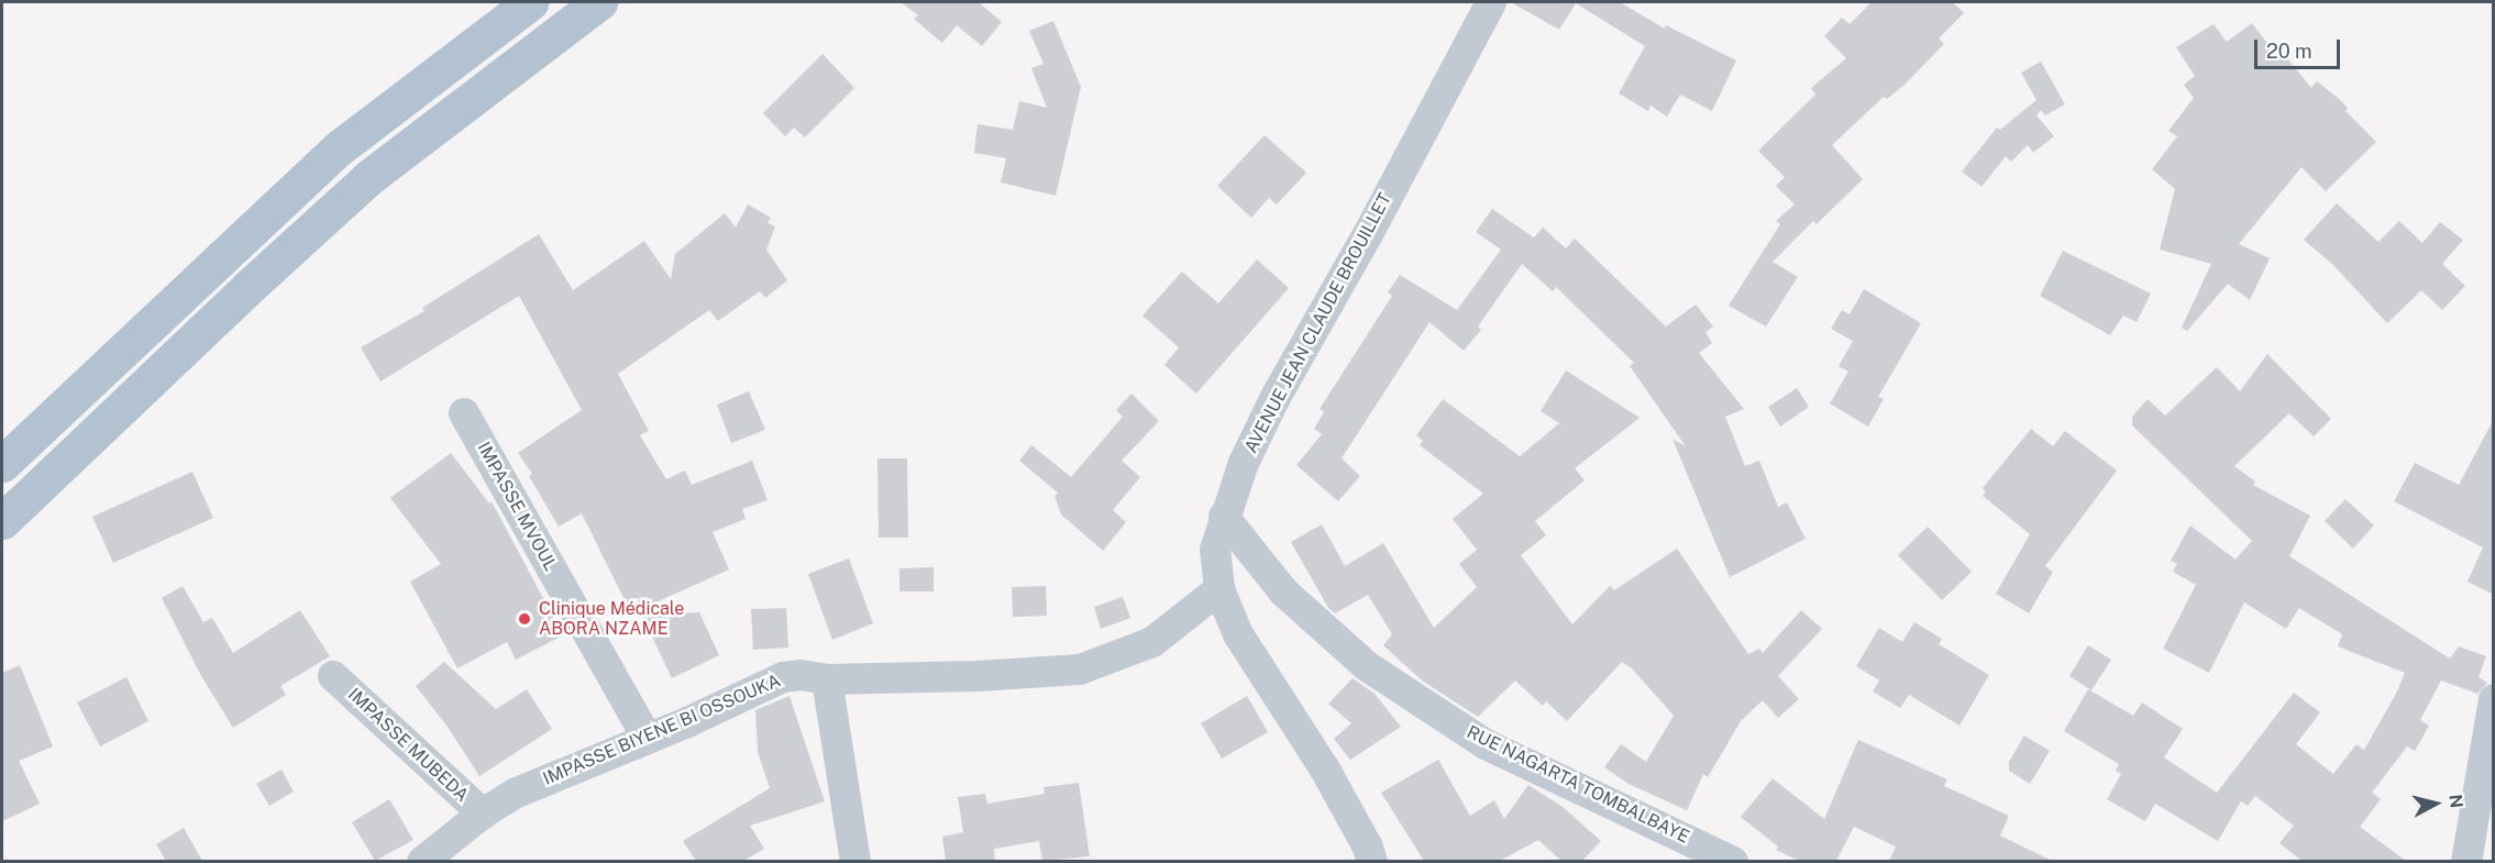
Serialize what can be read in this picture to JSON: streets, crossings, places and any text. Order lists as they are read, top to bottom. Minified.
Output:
{"streets":{"street":["AVENUE JEAN CLAUDE BROUILLET","IMPASSE MVOUL","IMPASSE BIYENE BI OSSOUKA","IMPASSE MUBEDA","RUE NAGARTA TOMBALBAYE"]},"crossings":[["AVENUE JEAN CLAUDE BROUILLET","IMPASSE BIYENE BI OSSOUKA"],["AVENUE JEAN CLAUDE BROUILLET","RUE NAGARTA TOMBALBAYE"],["IMPASSE MVOUL","IMPASSE BIYENE BI OSSOUKA"],["IMPASSE BIYENE BI OSSOUKA","IMPASSE MUBEDA"]],"places":["Clinique Médicale ABORA NZAME"],"scale_bar":"20 m","north":"right"}
